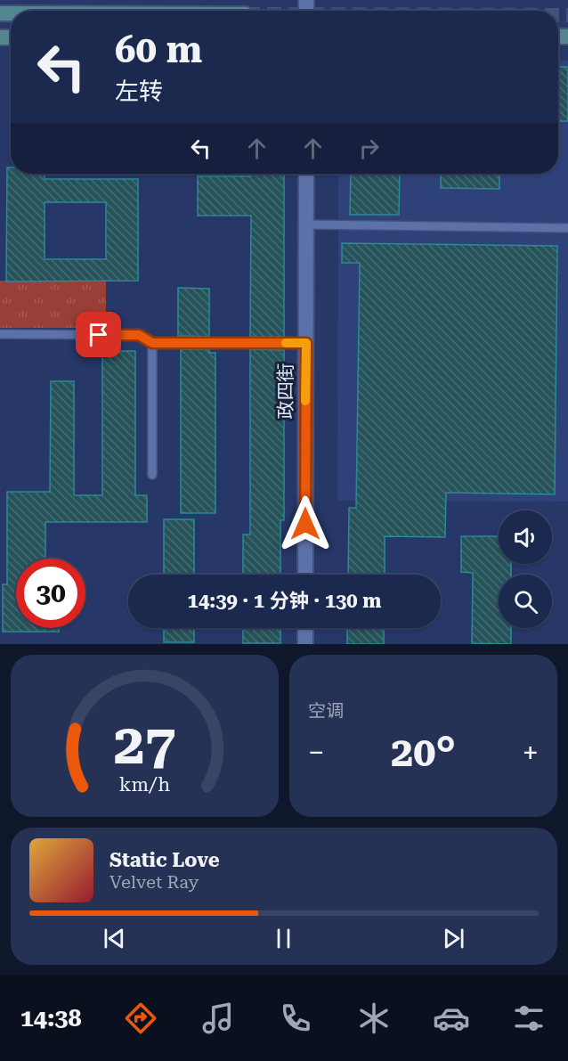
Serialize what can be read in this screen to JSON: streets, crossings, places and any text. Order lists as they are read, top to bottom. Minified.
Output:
{"streets":{"street":["政四街"]},"page":{"turn":["60 m","左转"],"limit":"30","trip":"14:39 · 1 分钟 · 130 m","tile":"空调","heat":["−","20°","+"],"song":["Static Love","Velvet Ray"],"tabs":"14:38","gauge":["27","km/h"]}}
